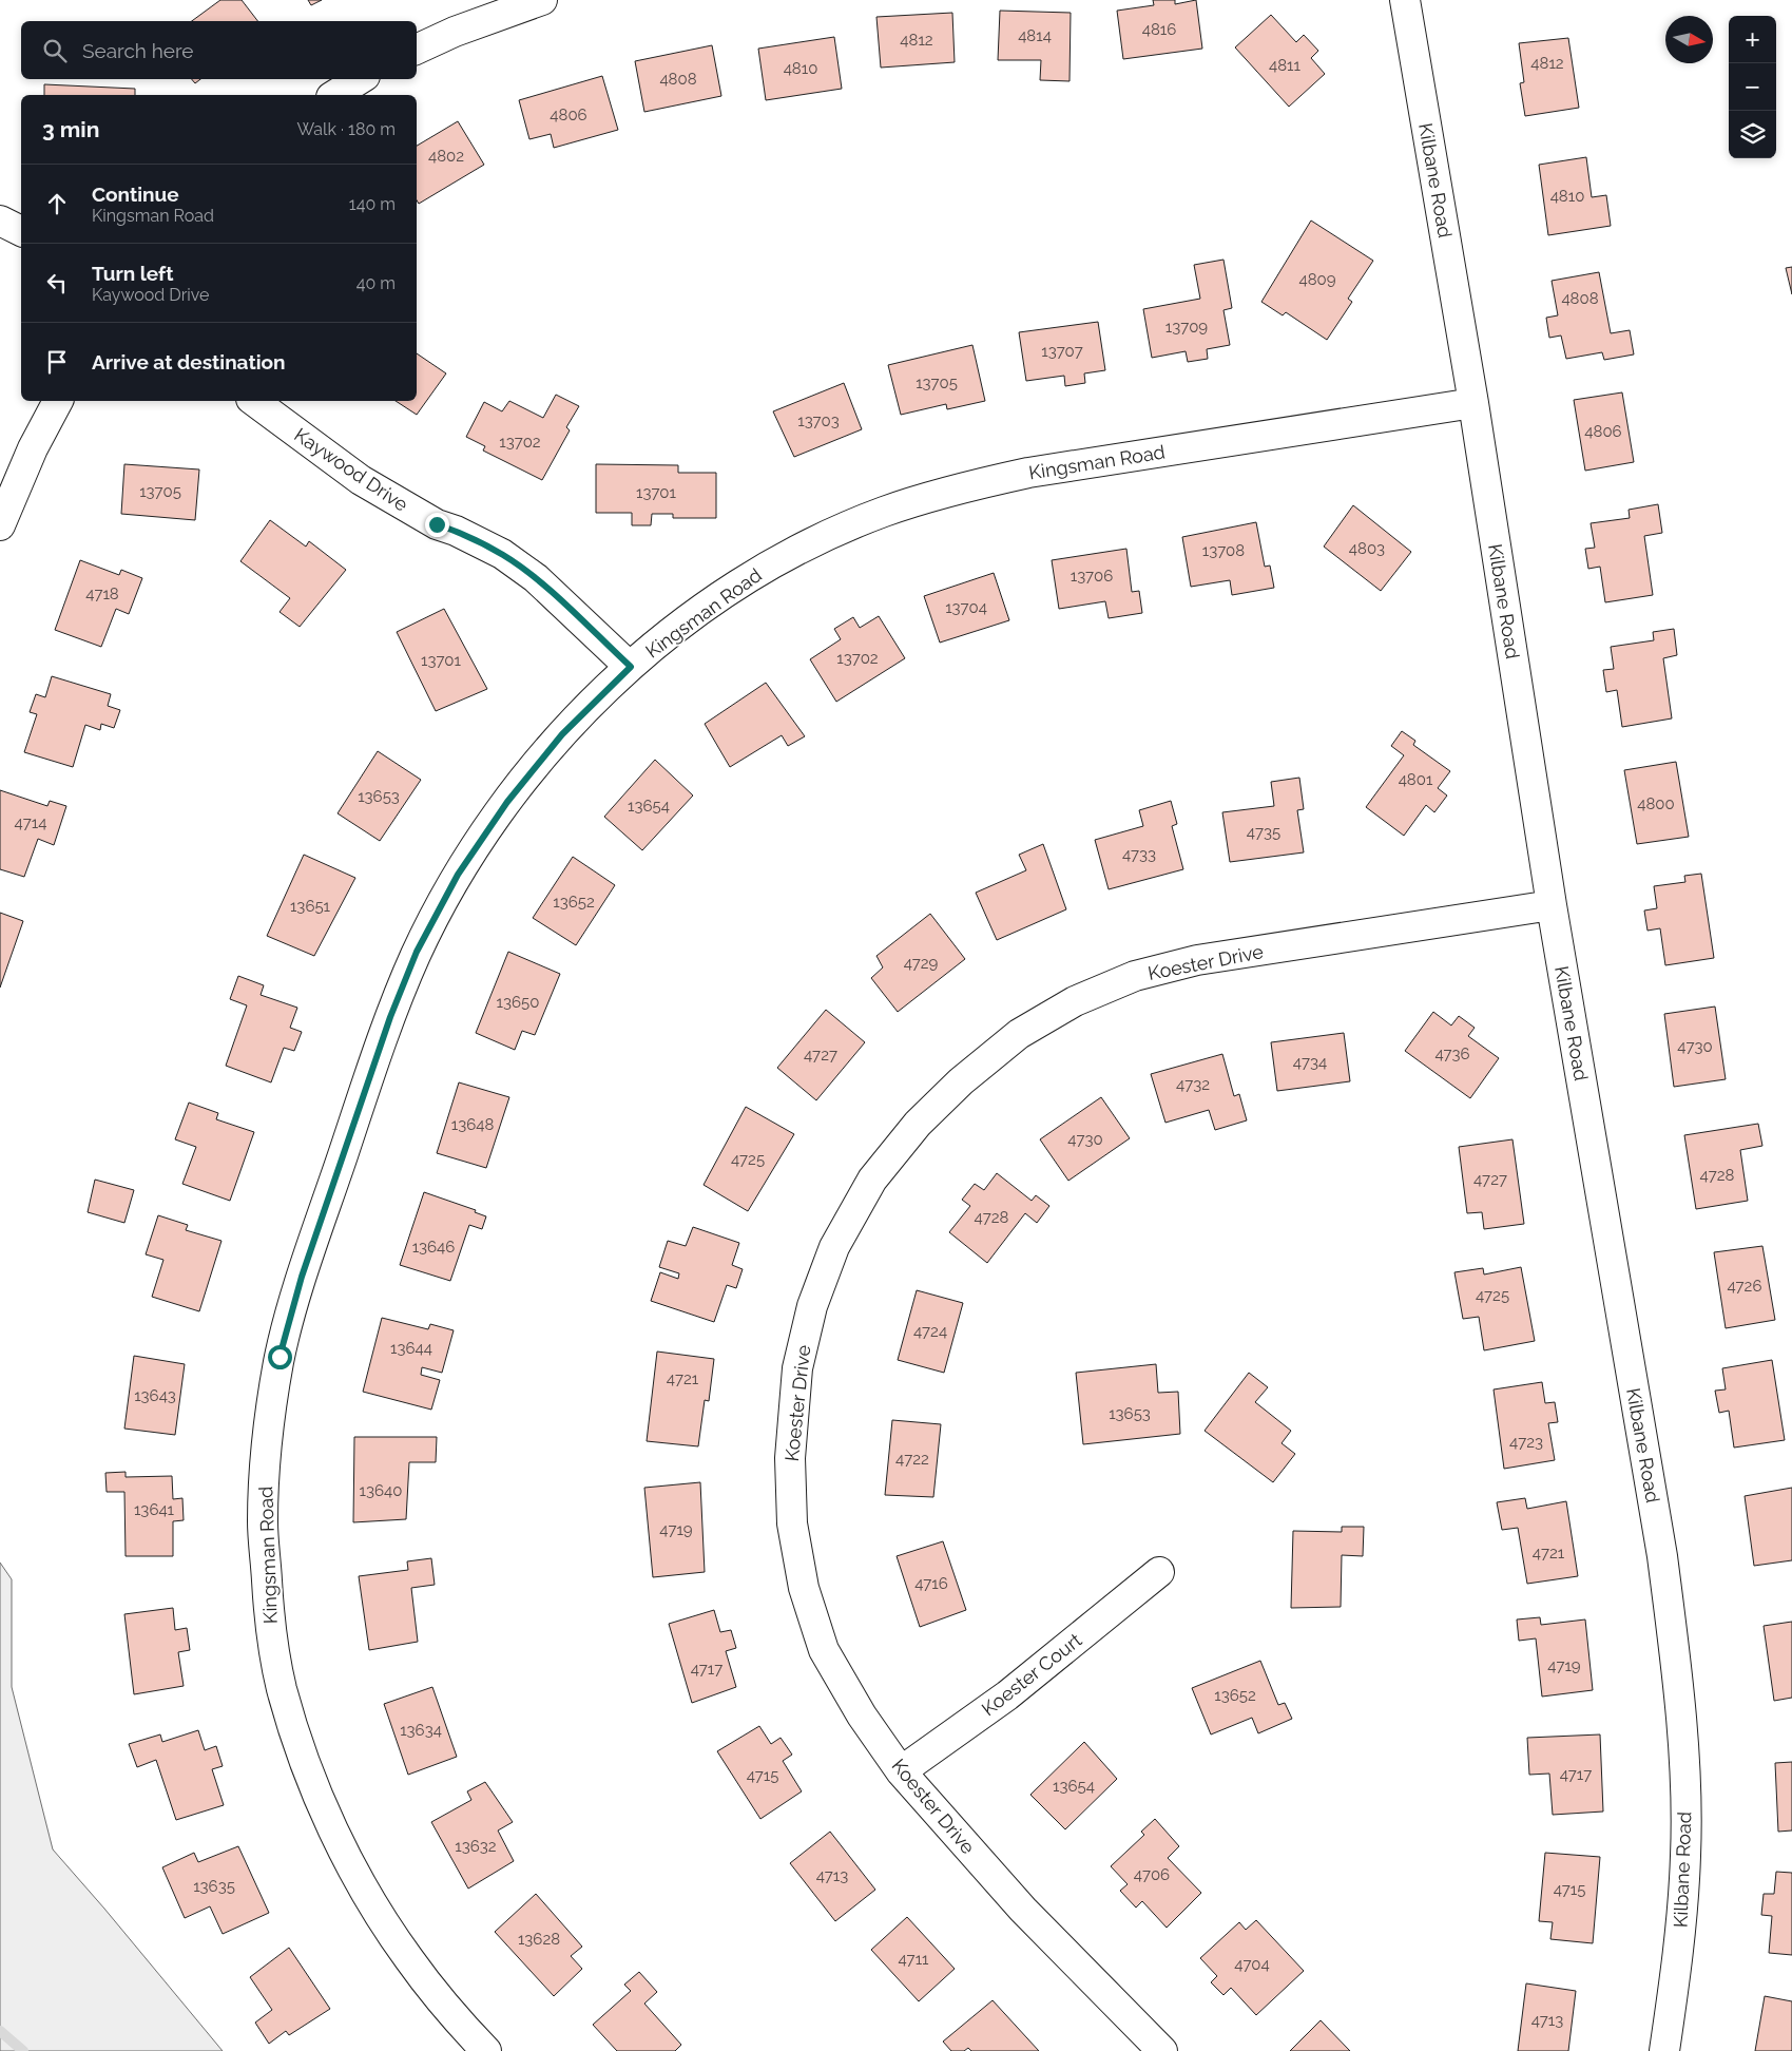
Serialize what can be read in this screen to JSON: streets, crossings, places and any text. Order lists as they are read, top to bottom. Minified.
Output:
{"streets":{"street":["Kilbane Road","Kingsman Road","Kaywood Drive","Koester Drive","Koester Court"]},"crossings":[["Kilbane Road","Kingsman Road"],["Kilbane Road","Koester Drive"],["Kingsman Road","Kaywood Drive"],["Koester Drive","Koester Court"]],"house_numbers":["4816","4814","4812","4812","4811","4810","4808","4806","4802","4810","4809","4808","13709","13707","13705","13703","4806","13702","13705","13701","4803","13708","13706","4718","13704","13702","13701","4801","13653","4800","13654","4714","4735","4733","13652","13651","4729","13650","4730","4736","4727","4734","4732","13648","4730","4725","4728","4727","4728","13646","4726","4725","4724","13644","4721","13643","13653","4723","4722","13640","13641","4719","4721","4716","4719","4717","13652","13634","4717","4715","13654","13632","4706","4713","13635","4715","13628","4711","4704","4713"],"north":"right","page":{"map_buttons":["+","−"],"search":"Search here","heading":["3 min","Walk · 180 m"],"list":[["Continue","Kingsman Road","140 m"],["Turn left","Kaywood Drive","40 m"],"Arrive at destination"]}}
